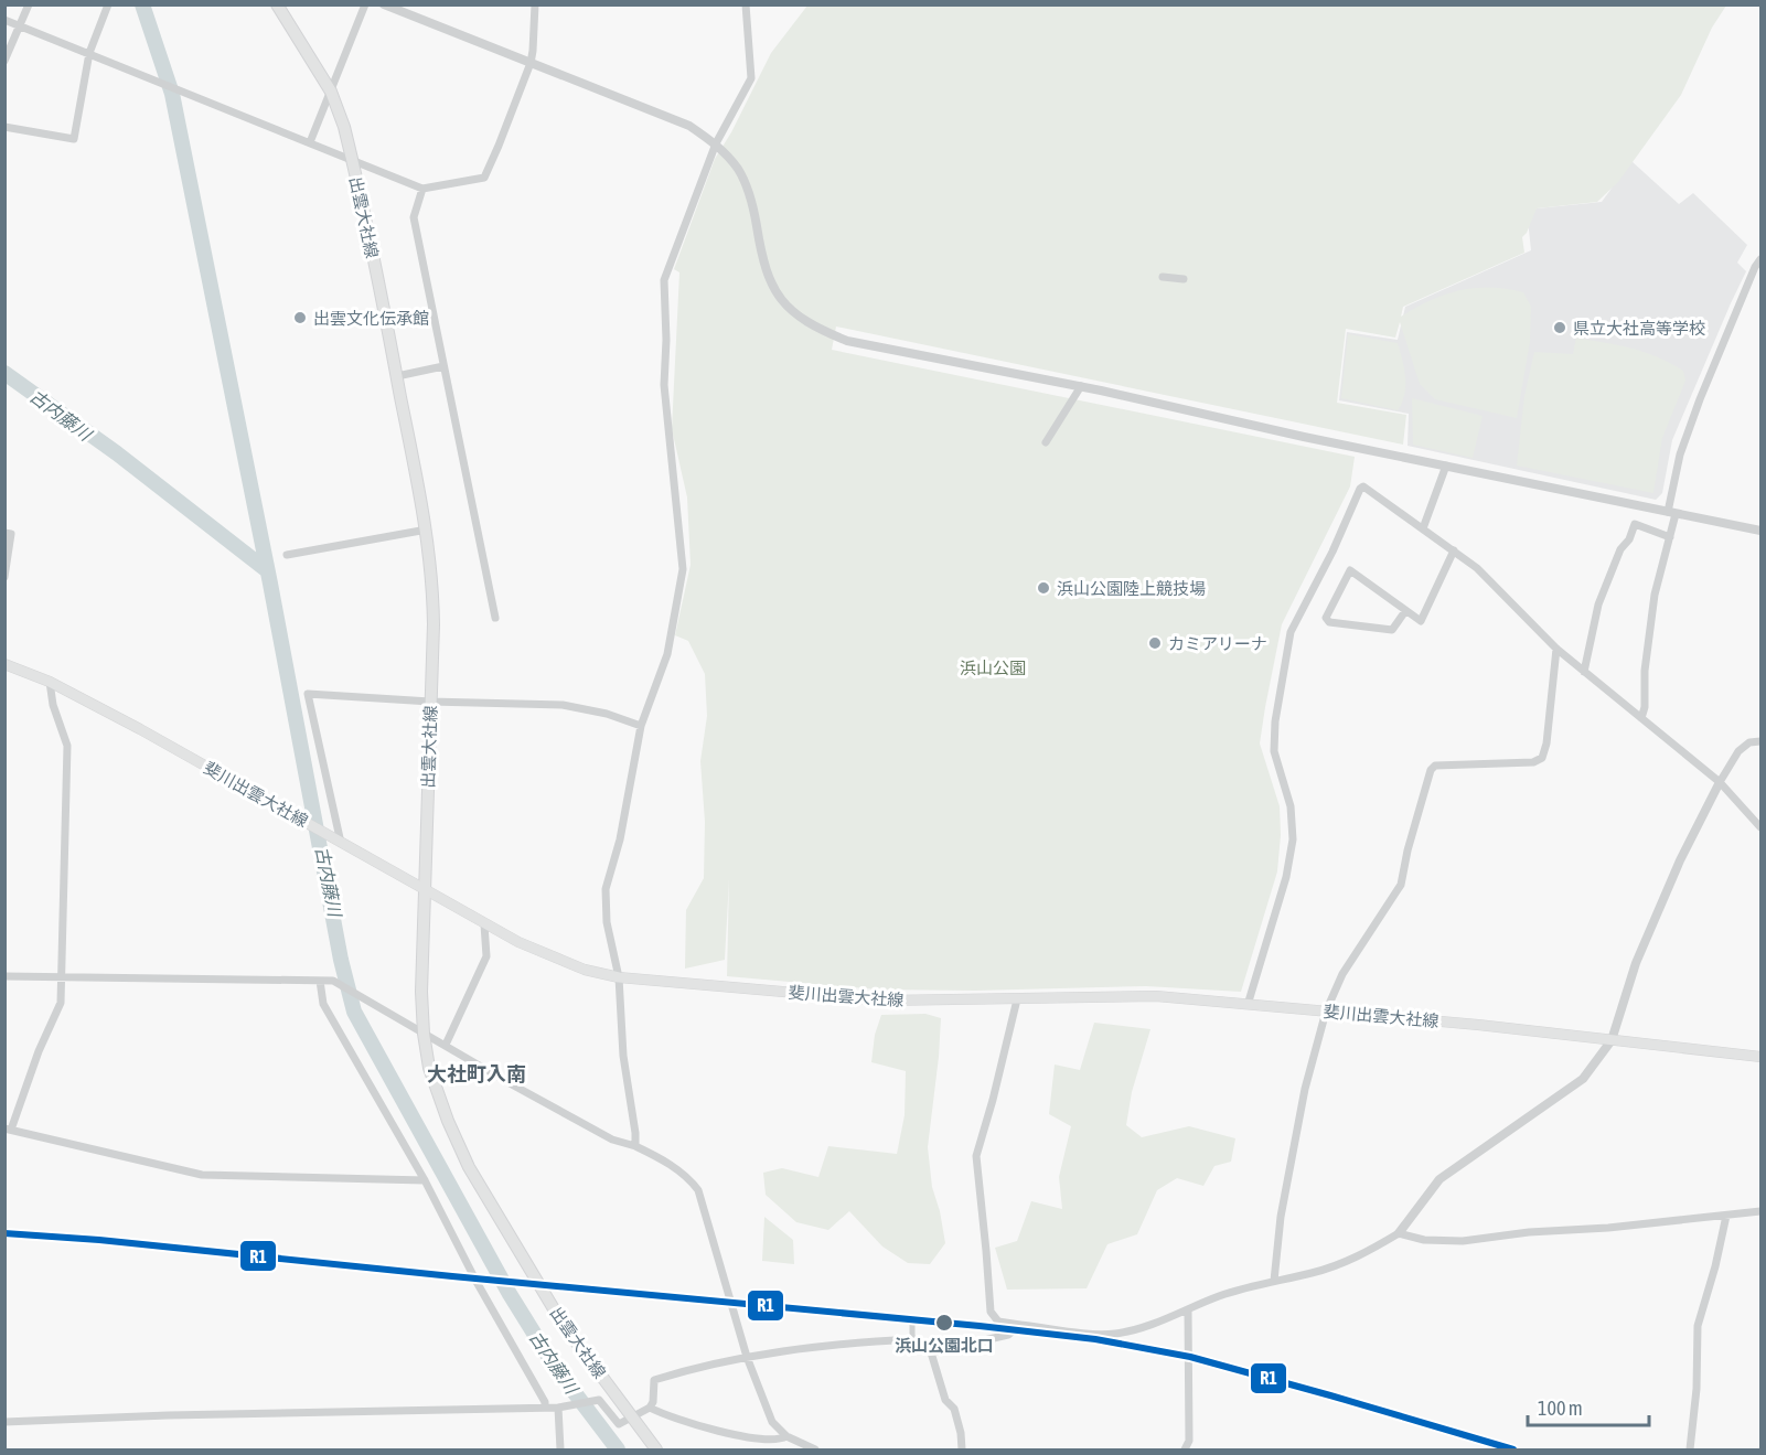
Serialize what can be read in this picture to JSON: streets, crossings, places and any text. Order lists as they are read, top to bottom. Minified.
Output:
{"streets":{"main road":["出雲大社線","斐川出雲大社線"]},"crossings":[["出雲大社線","斐川出雲大社線"]],"districts":["大社町入南"],"water":["古内藤川"],"parks":["浜山公園"],"places":["出雲文化伝承館","県立大社高等学校","浜山公園陸上競技場","カミアリーナ","浜山公園北口"],"lines":["transit line R1"],"scale_bar":"100 m"}
